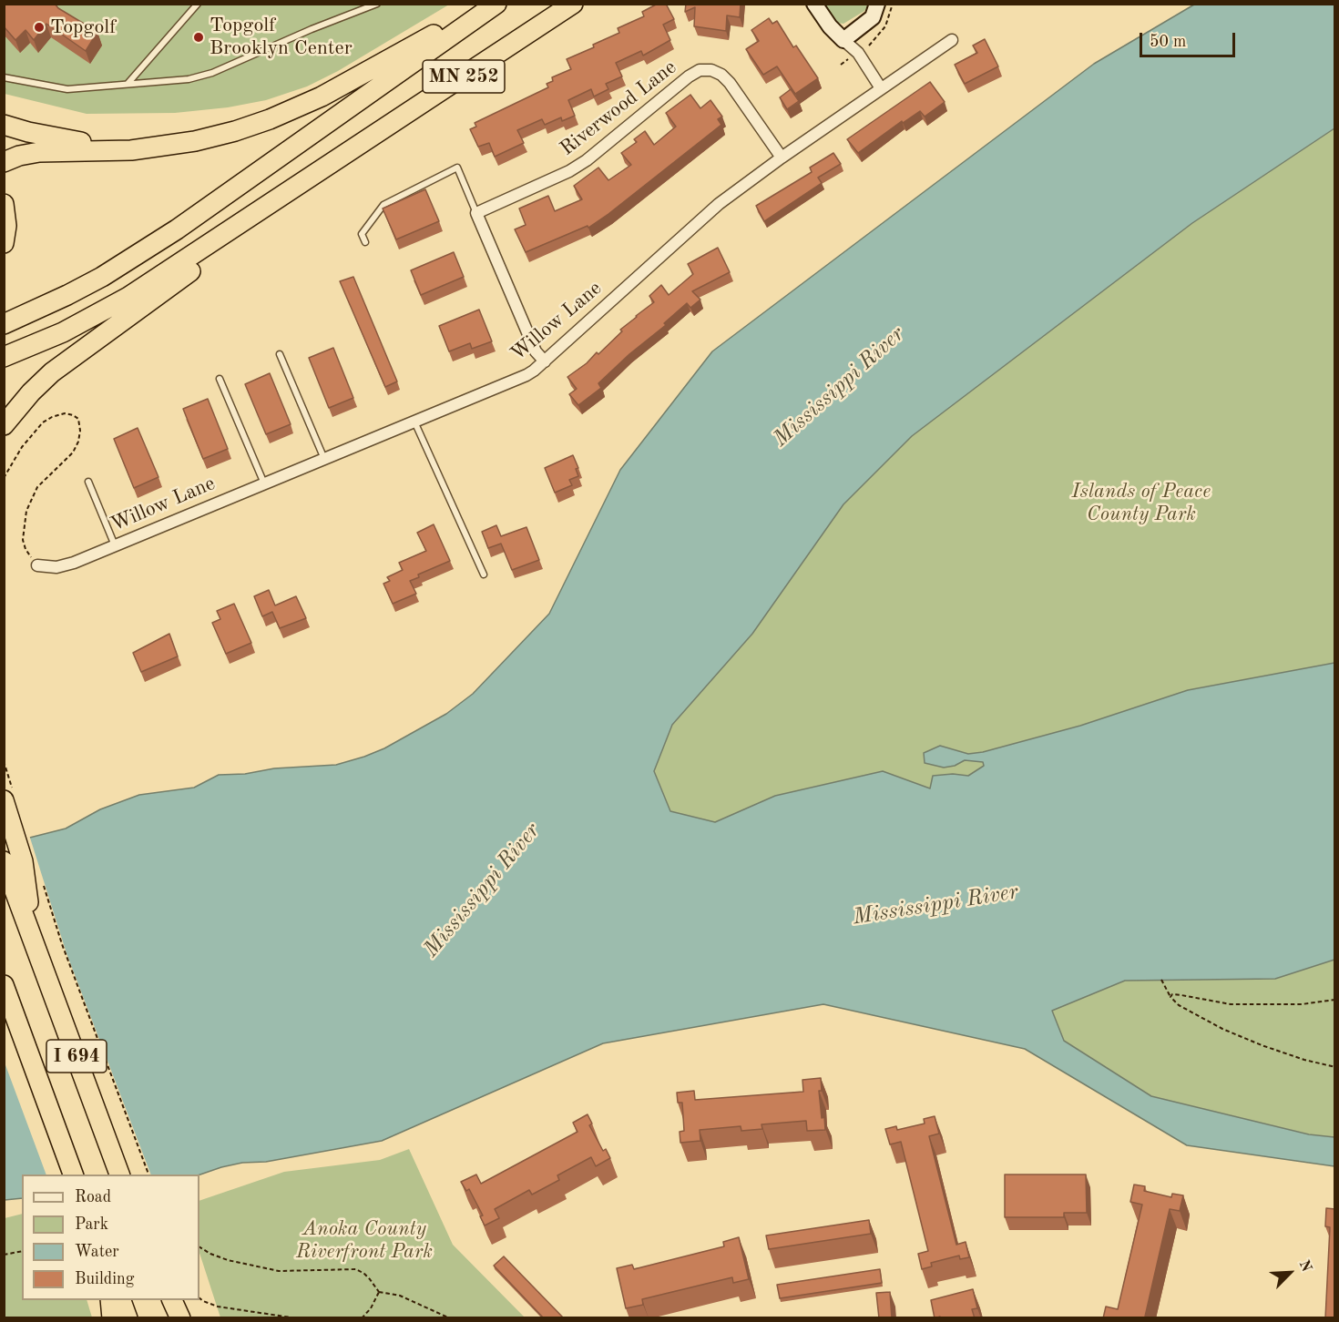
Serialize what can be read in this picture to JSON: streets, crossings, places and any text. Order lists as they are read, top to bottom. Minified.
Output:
{"streets":{"highway":["MN 252","I 694"],"street":["Riverwood Lane","Willow Lane"]},"crossings":[["Riverwood Lane","Willow Lane"]],"water":["Mississippi River"],"parks":["Islands of Peace County Park","Anoka County Riverfront Park"],"places":["Topgolf","Topgolf Brooklyn Center"],"legend":["Road","Park","Water","Building"],"scale_bar":"50 m","north":"top right"}
